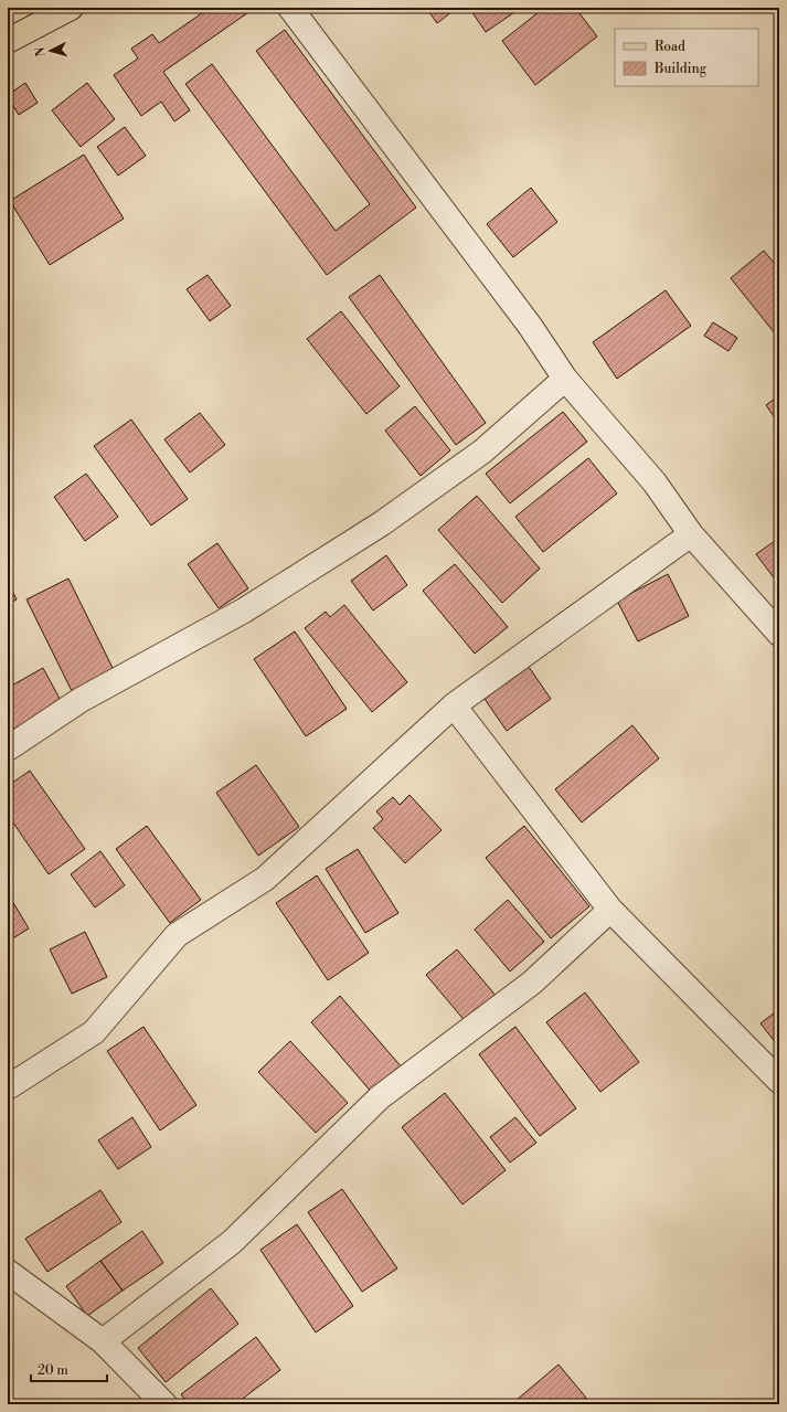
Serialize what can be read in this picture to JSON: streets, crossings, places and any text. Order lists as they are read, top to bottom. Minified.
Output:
{"legend":["Road","Building"],"scale_bar":"20 m","north":"left"}
